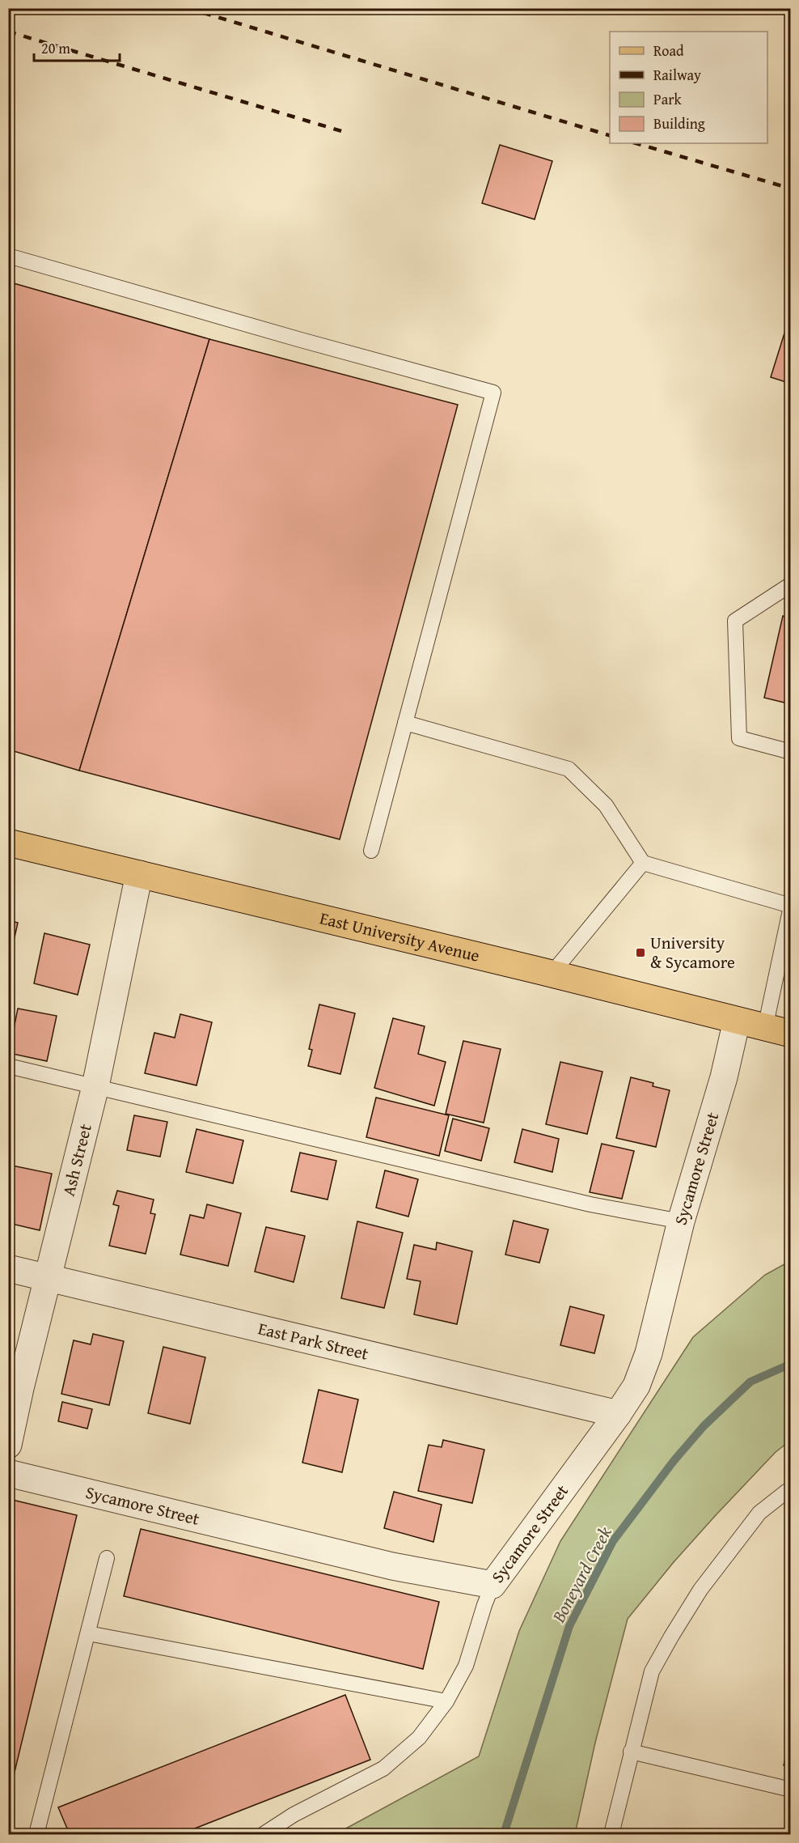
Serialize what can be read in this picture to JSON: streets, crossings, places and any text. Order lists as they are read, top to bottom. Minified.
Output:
{"streets":{"main road":["East University Avenue"],"street":["Ash Street","Sycamore Street","East Park Street"]},"crossings":[["East University Avenue","Ash Street"],["East University Avenue","Sycamore Street"],["Ash Street","East Park Street"],["Sycamore Street","East Park Street"]],"water":["Boneyard Creek"],"places":{"transit":["University & Sycamore"]},"legend":["Road","Railway","Park","Building"],"scale_bar":"20 m"}
